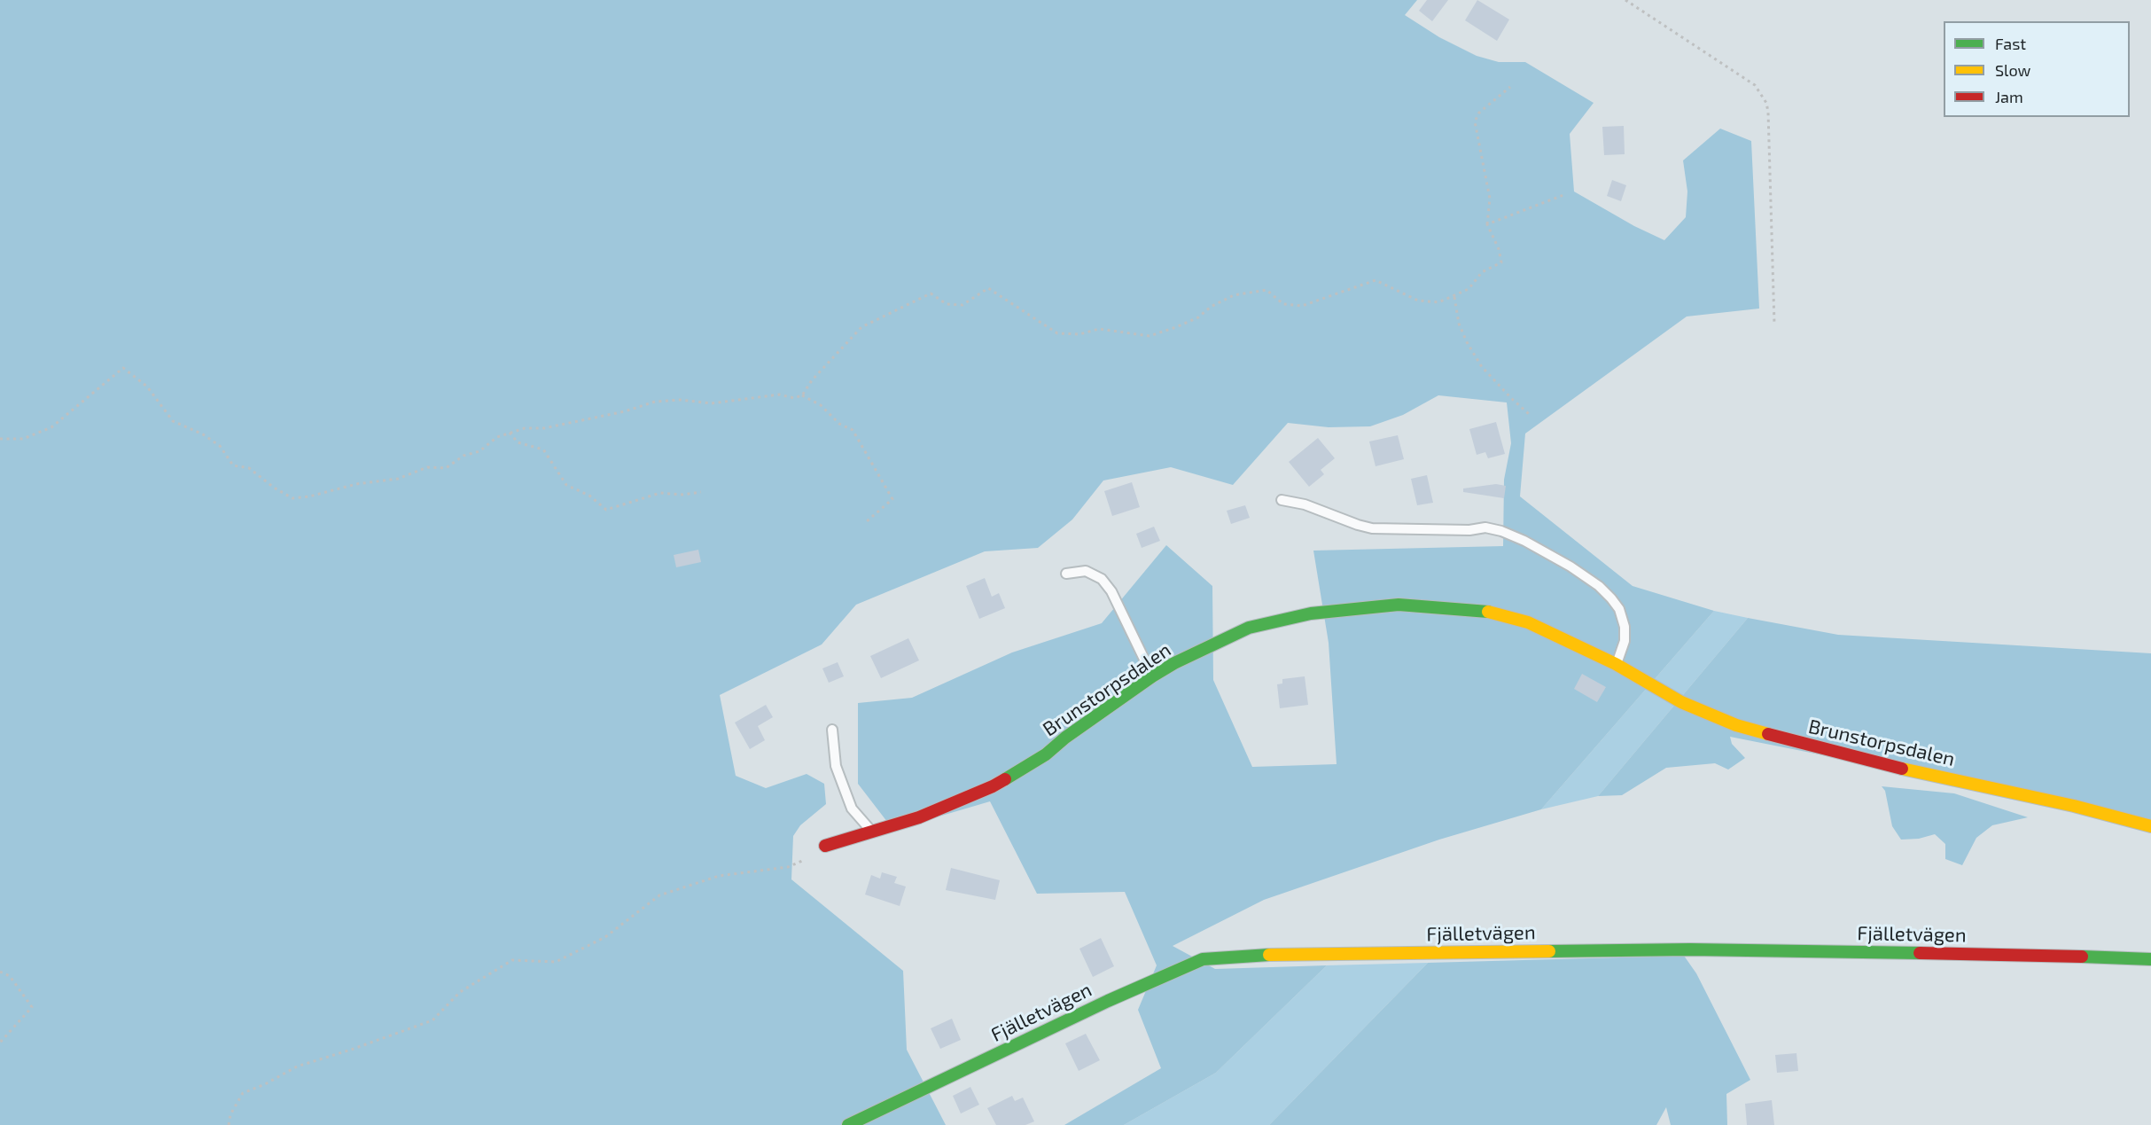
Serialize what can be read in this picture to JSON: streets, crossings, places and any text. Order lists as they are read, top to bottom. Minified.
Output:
{"streets":{"street":["Brunstorpsdalen","Fjälletvägen"]},"legend":["Fast","Slow","Jam"]}
